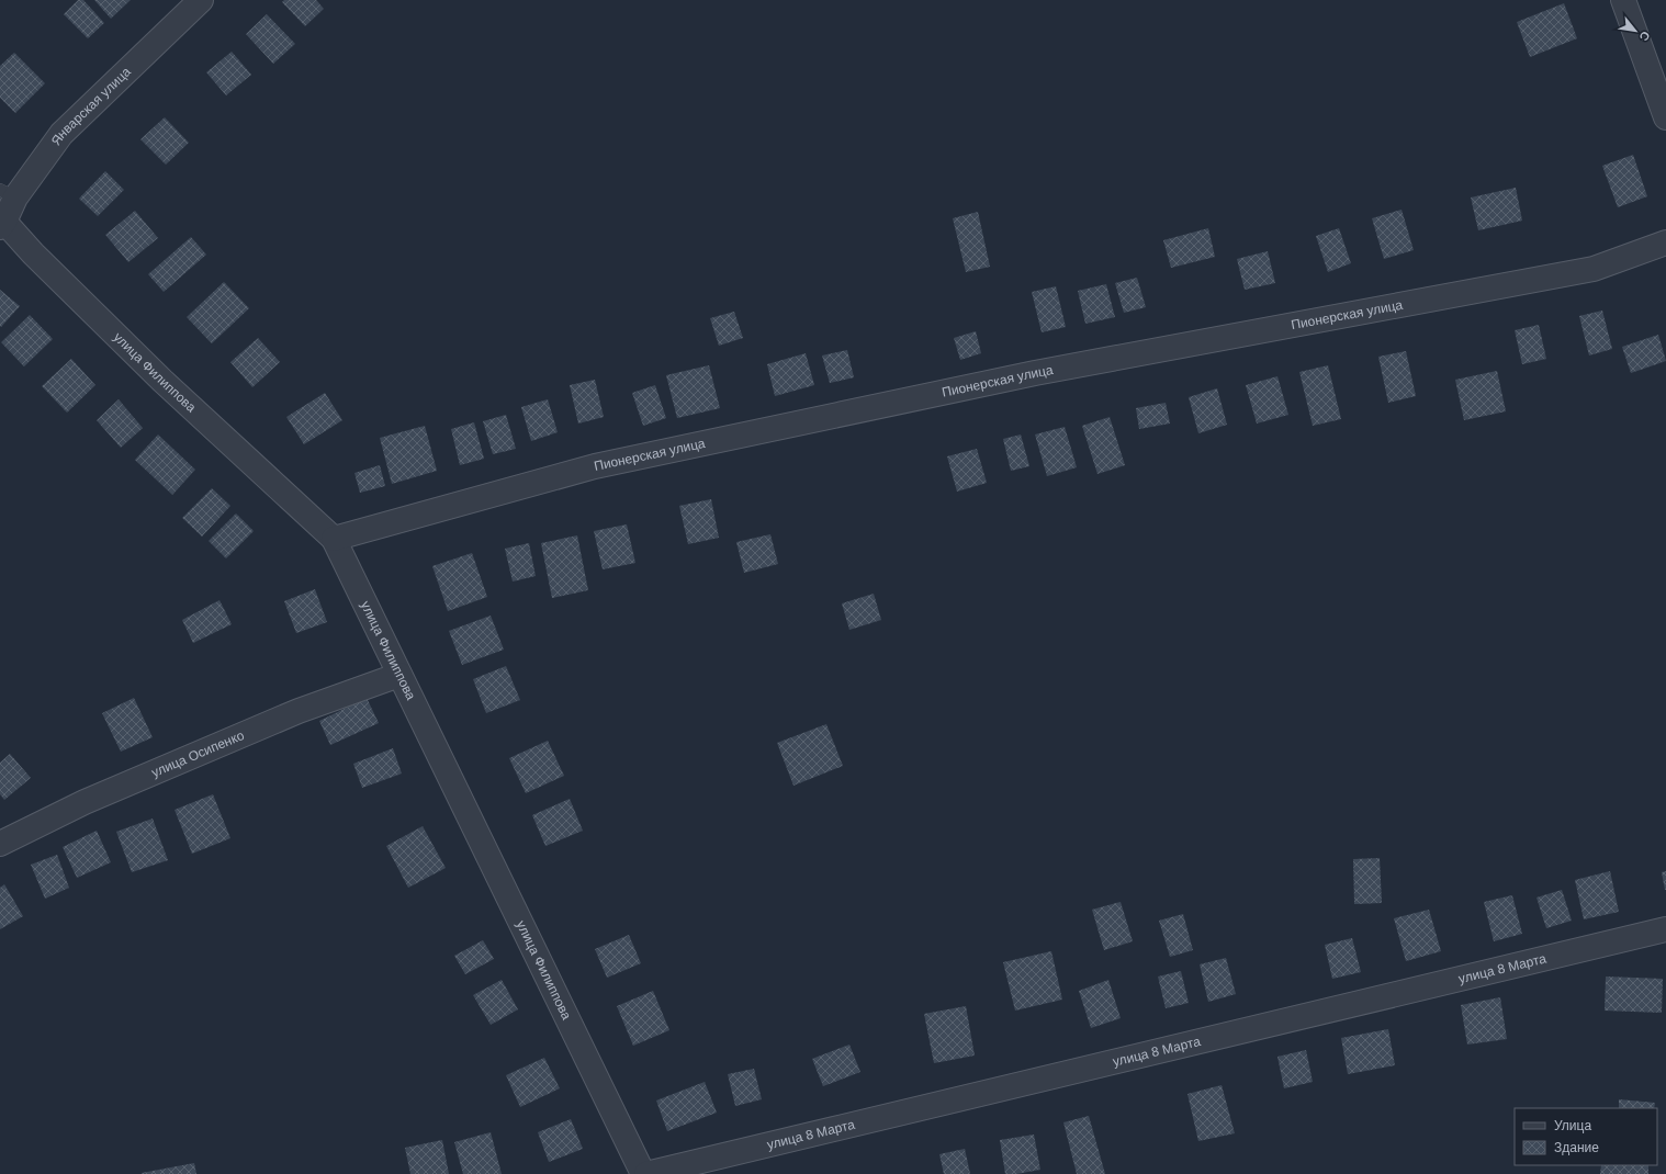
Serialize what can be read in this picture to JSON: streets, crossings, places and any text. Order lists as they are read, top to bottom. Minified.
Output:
{"streets":{"street":["Январская улица","Пионерская улица","улица Филиппова","улица Осипенко","улица 8 Марта"]},"crossings":[["Январская улица","улица Филиппова"],["Пионерская улица","улица Филиппова"],["улица Филиппова","улица Осипенко"]],"legend":["Улица","Здание"],"north":"bottom right"}
